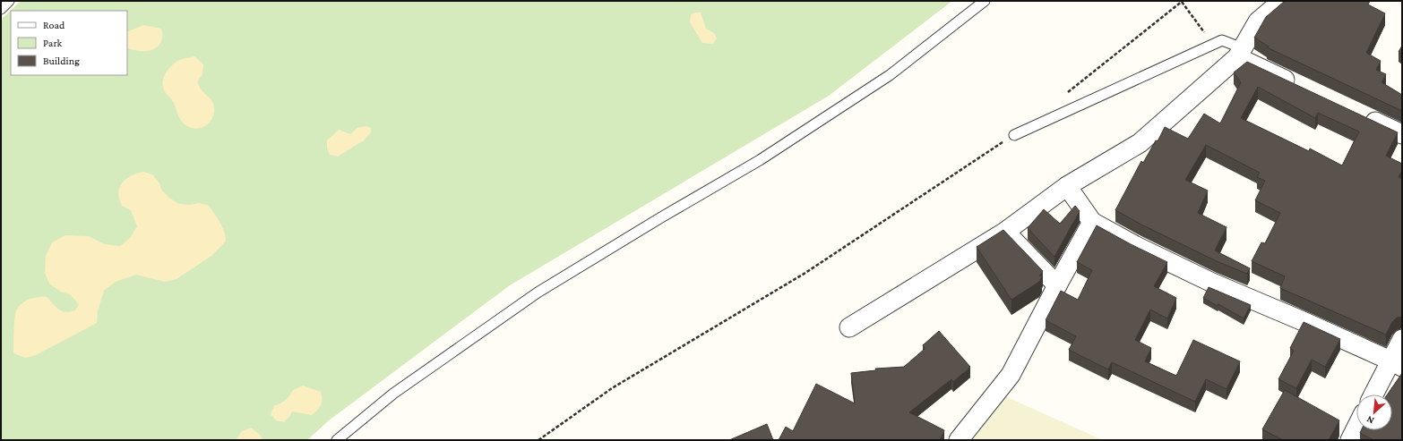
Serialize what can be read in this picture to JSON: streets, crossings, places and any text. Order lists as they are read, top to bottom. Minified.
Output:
{"legend":["Road","Park","Building"],"north":"bottom left"}
